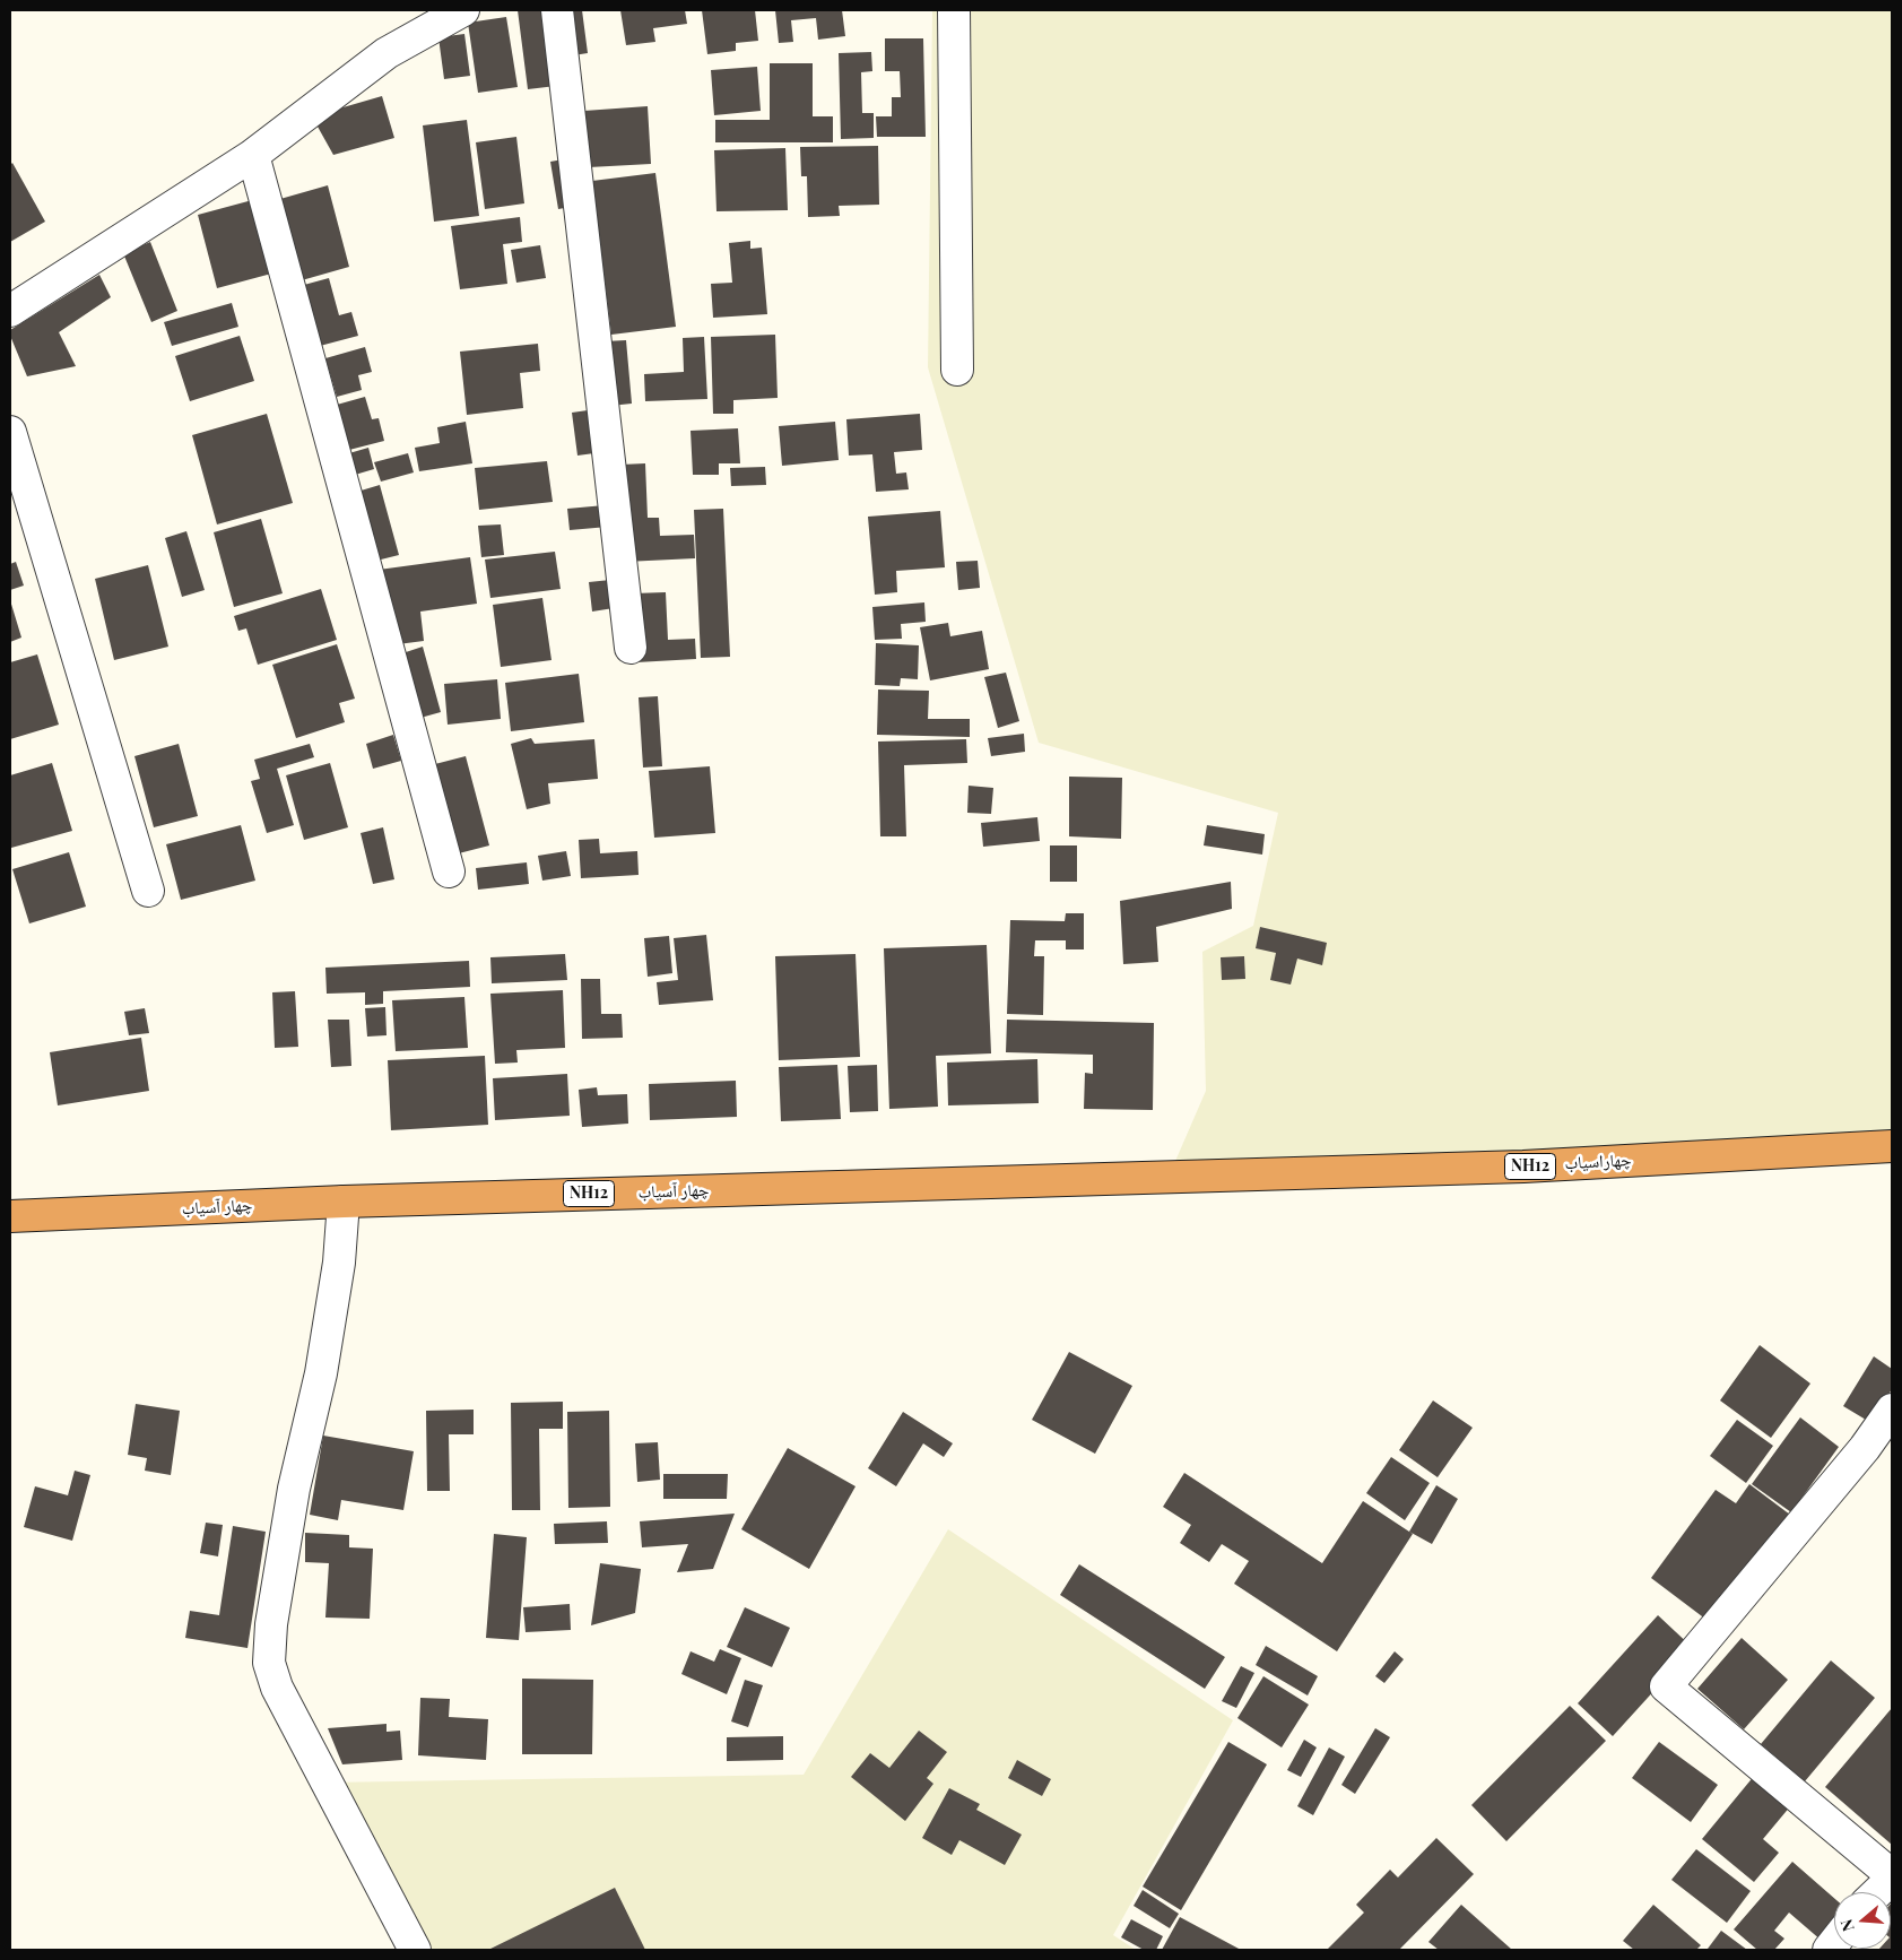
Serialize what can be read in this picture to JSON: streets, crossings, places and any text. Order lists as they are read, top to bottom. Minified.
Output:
{"streets":{"highway":["چهاراسیاب","NH12","چهار آسیاب"]},"crossings":[["چهاراسیاب","چهار آسیاب"]],"north":"left"}
